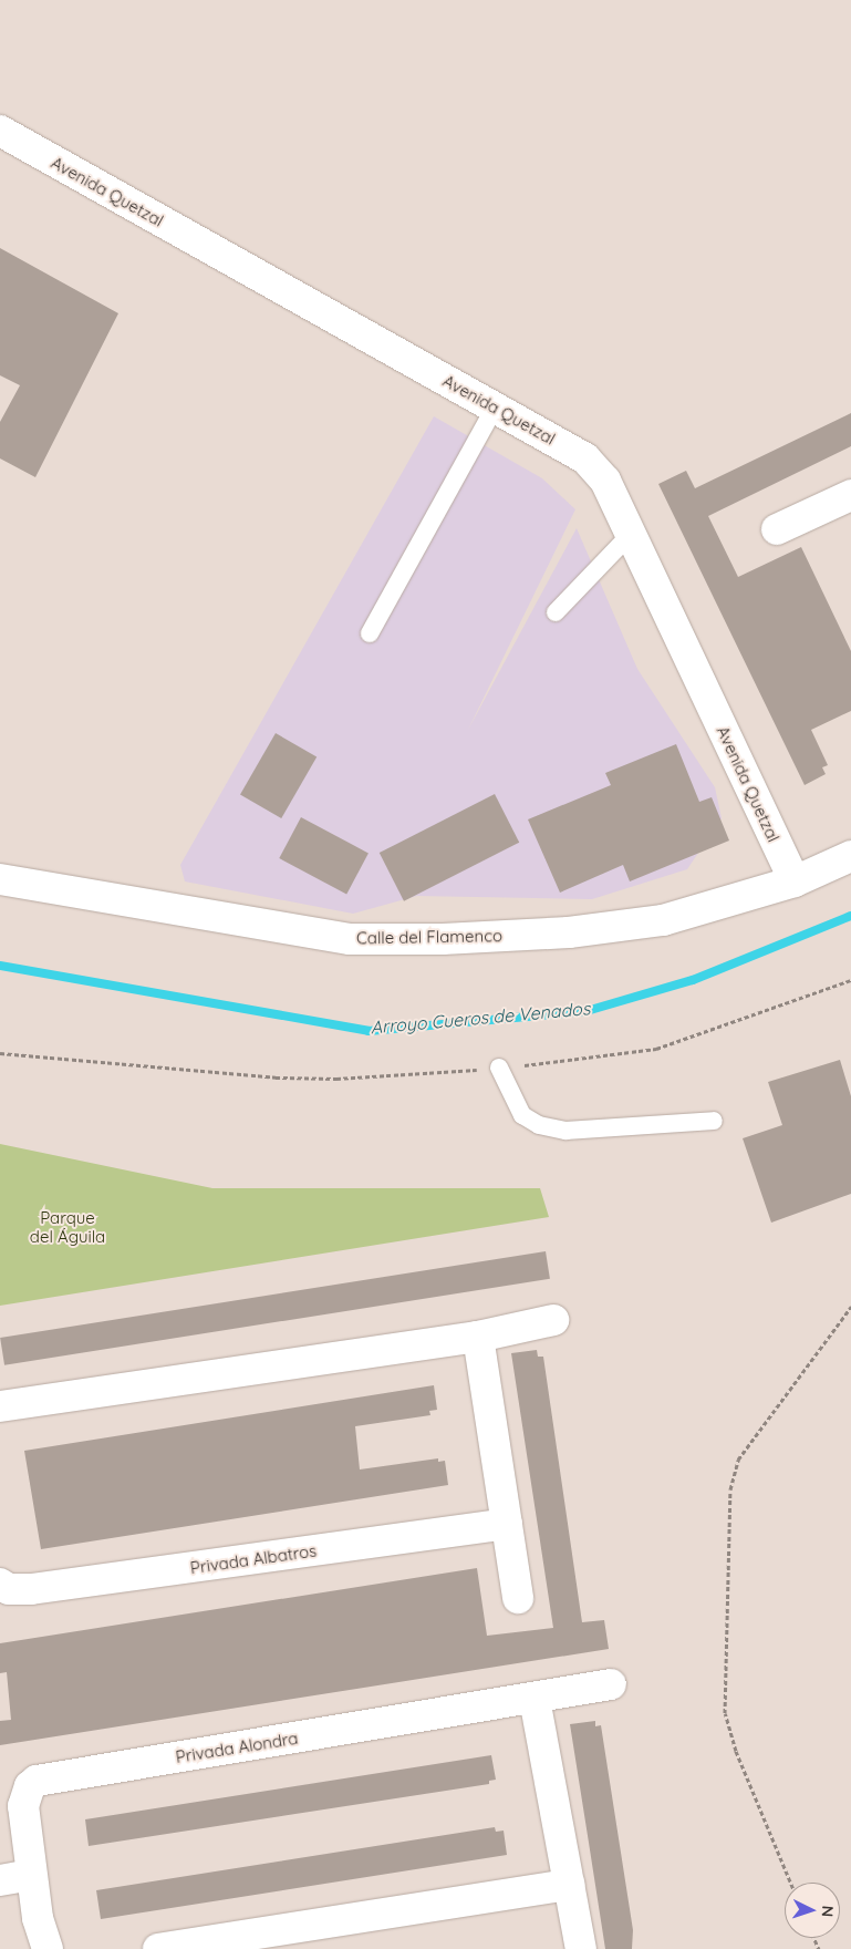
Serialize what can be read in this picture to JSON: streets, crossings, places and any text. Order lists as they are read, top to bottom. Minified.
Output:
{"streets":{"street":["Avenida Quetzal","Calle del Flamenco","Privada Albatros","Privada Alondra"]},"crossings":[["Avenida Quetzal","Calle del Flamenco"]],"water":["Arroyo Cueros de Venados"],"parks":["Parque del Águila"],"north":"right"}
